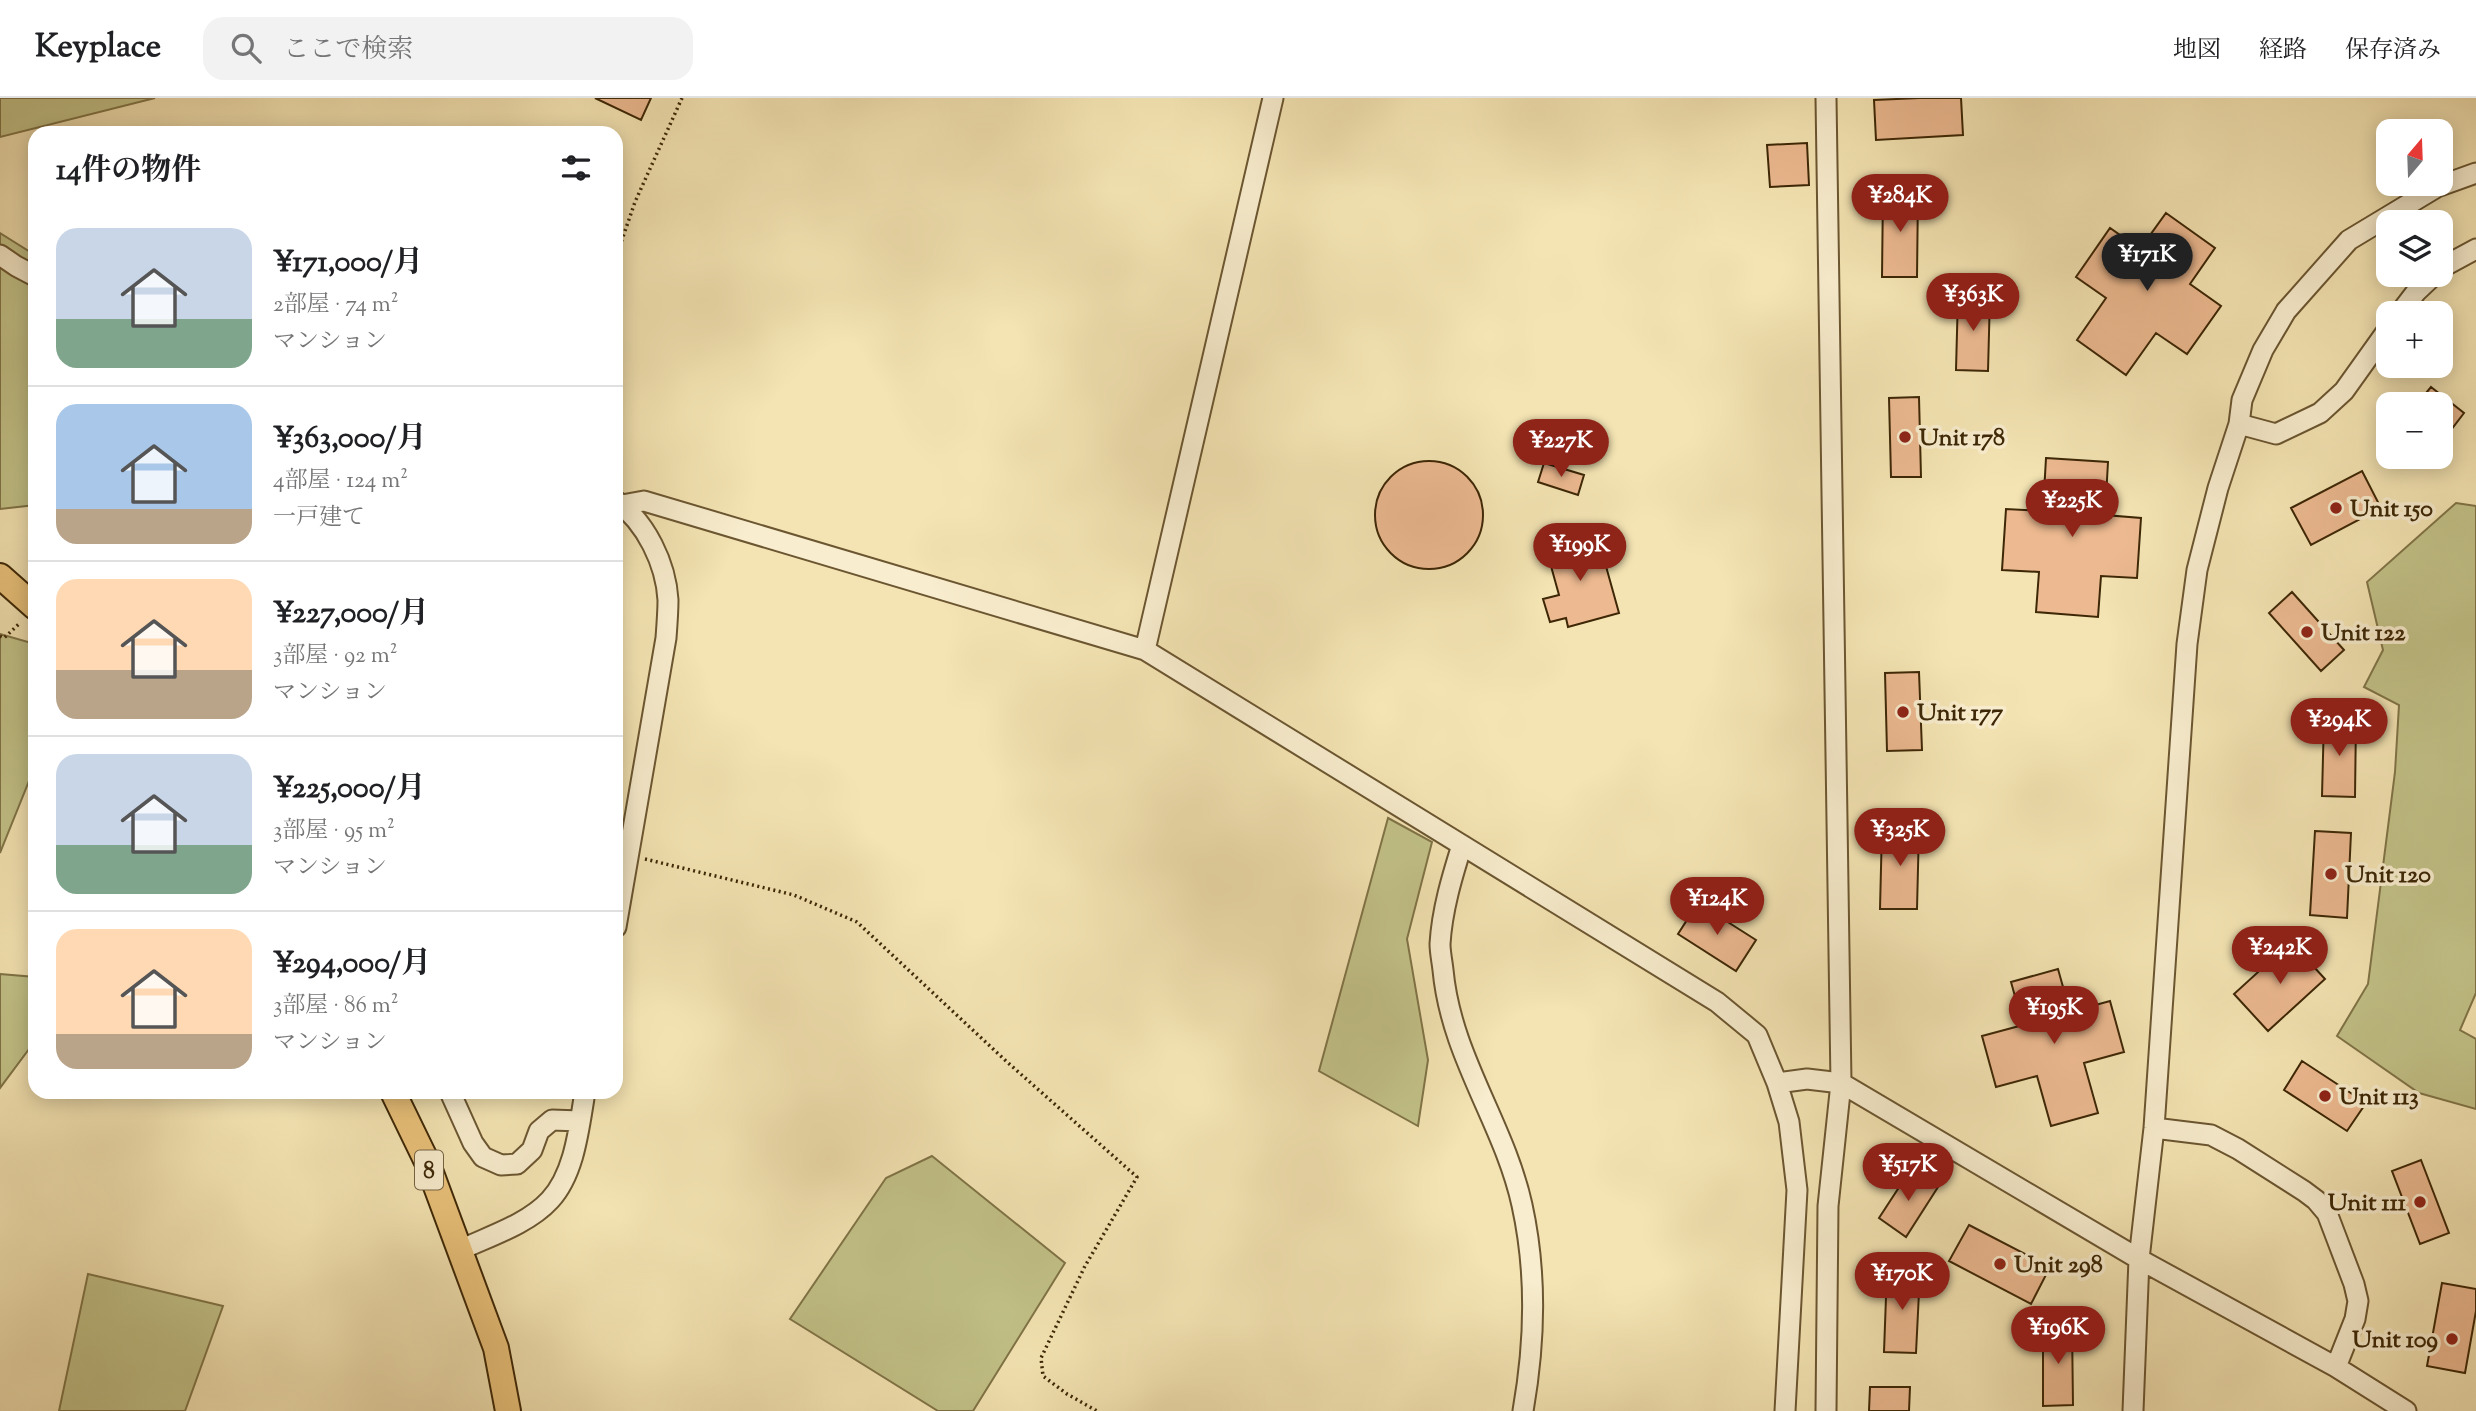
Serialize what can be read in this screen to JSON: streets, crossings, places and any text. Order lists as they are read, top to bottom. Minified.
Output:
{"streets":{"main road":["8"]},"places":["Unit 178","Unit 150","Unit 122","Unit 177","Unit 120","Unit 113","Unit 111","Unit 298","Unit 109"],"north":"top","page":{"header":"Keyplace","search":"ここで検索","nav":["地図","経路","保存済み"],"map_buttons":["+","−"],"heading":"14件の物件","price":["¥284K","¥171K","¥363K","¥227K","¥225K","¥199K","¥294K","¥325K","¥124K","¥242K","¥195K","¥517K","¥170K","¥196K"],"list":[{"name":"¥171,000/月","note":"2部屋 · 74 m² · マンション"},{"name":"¥363,000/月","note":"4部屋 · 124 m² · 一戸建て"},{"name":"¥227,000/月","note":"3部屋 · 92 m² · マンション"},{"name":"¥225,000/月","note":"3部屋 · 95 m² · マンション"},{"name":"¥294,000/月","note":"3部屋 · 86 m² · マンション"}]}}
